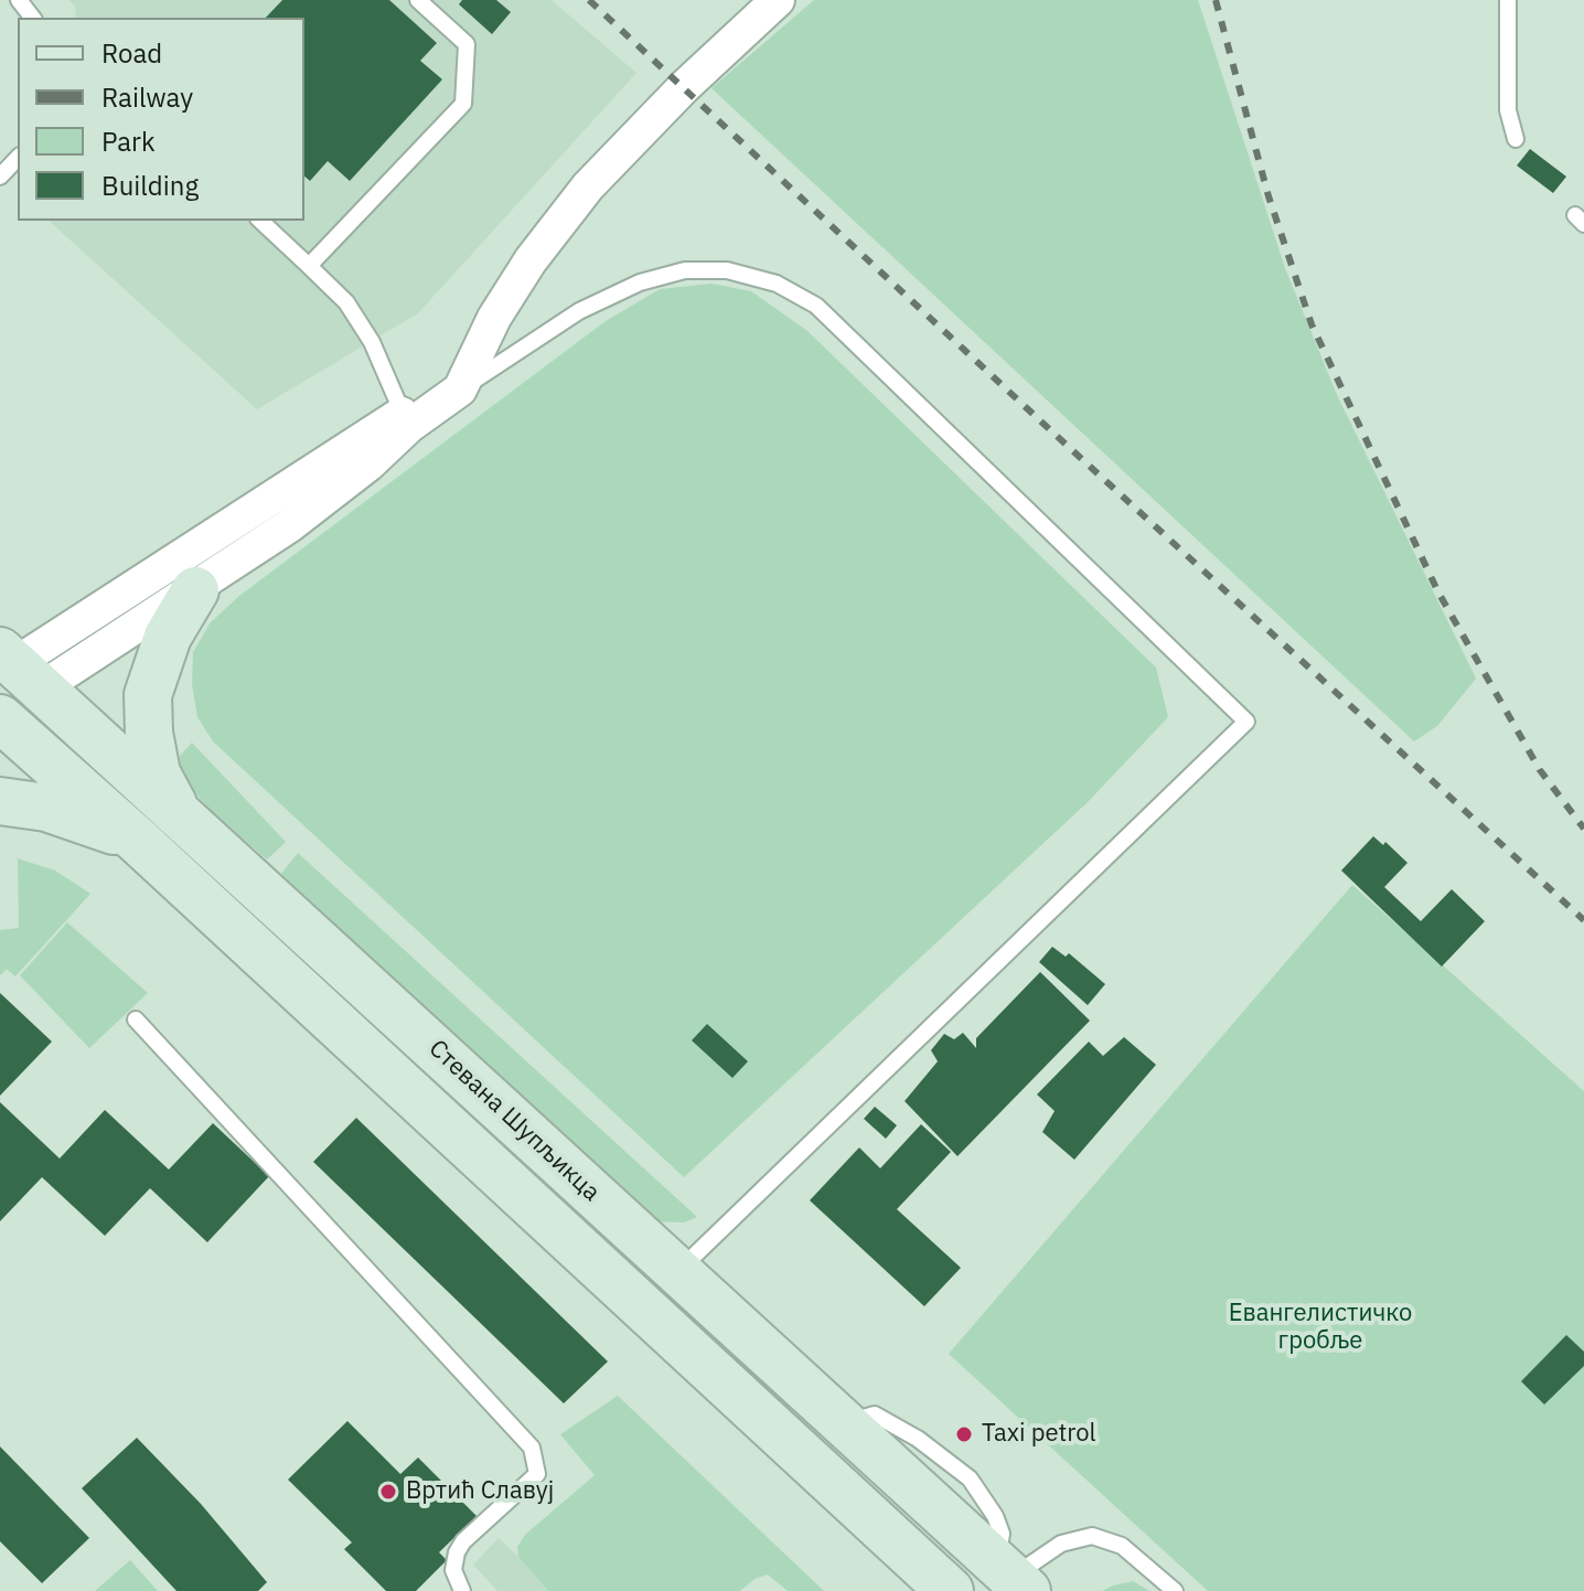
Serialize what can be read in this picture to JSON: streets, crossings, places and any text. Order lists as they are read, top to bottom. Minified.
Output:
{"streets":{"main road":["Стевана Шупљикца"]},"parks":["Евангелистичко гробље"],"places":["Taxi petrol","Вртић Славуј"],"legend":["Road","Railway","Park","Building"]}
